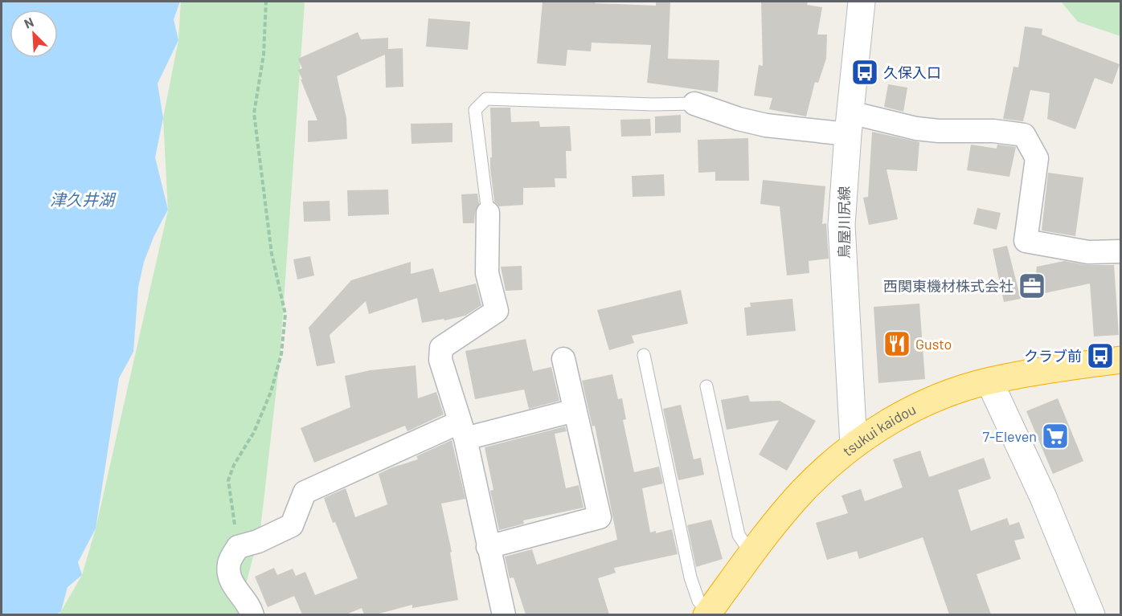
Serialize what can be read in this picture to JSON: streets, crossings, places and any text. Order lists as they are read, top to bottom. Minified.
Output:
{"streets":{"highway":["tsukui kaidou"],"main road":["鳥屋川尻線"]},"crossings":[["鳥屋川尻線","tsukui kaidou"]],"water":["津久井湖"],"places":{"bus stop":["久保入口","クラブ前"],"office":["西関東機材株式会社"],"restaurant":["Gusto"],"supermarket":["7-Eleven"]},"north":"top left"}
